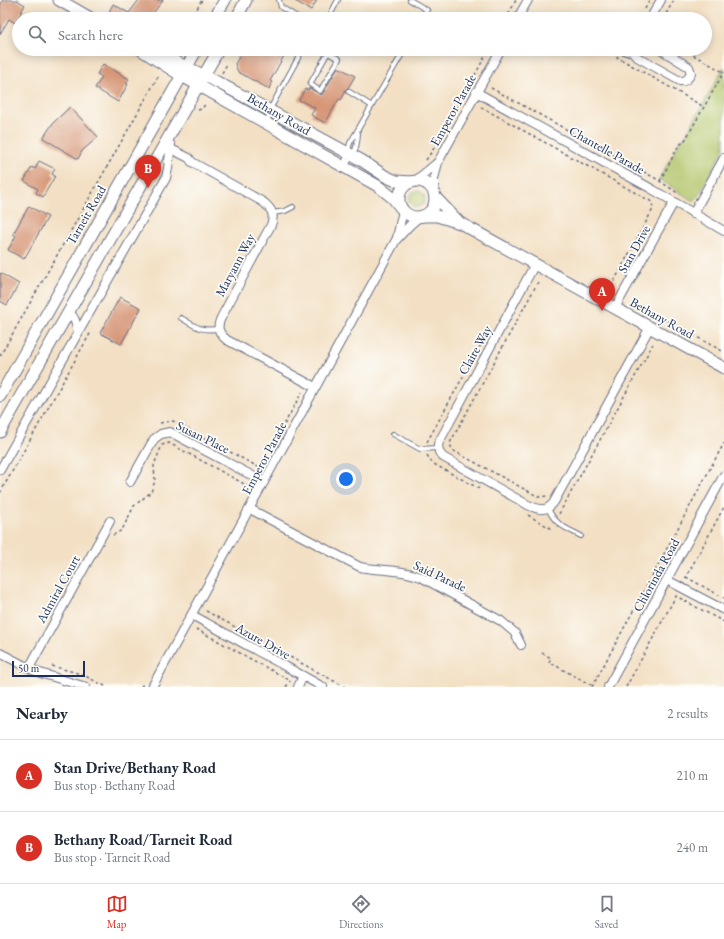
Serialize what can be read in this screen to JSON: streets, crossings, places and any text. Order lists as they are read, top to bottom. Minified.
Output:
{"streets":{"street":["Emperor Parade","Bethany Road","Chantelle Parade","Tarneit Road","Stan Drive","Maryann Way","Claire Way","Susan Place","Chlorinda Road","Said Parade","Admiral Court","Azure Drive"]},"crossings":[["Emperor Parade","Bethany Road"],["Emperor Parade","Chantelle Parade"],["Emperor Parade","Susan Place"],["Emperor Parade","Said Parade"],["Emperor Parade","Azure Drive"],["Bethany Road","Tarneit Road"],["Bethany Road","Stan Drive"],["Bethany Road","Claire Way"],["Chantelle Parade","Stan Drive"]],"scale_bar":"50 m","page":{"search":"Search here","pins":["B","A"],"scale":"50 m","heading":["Nearby","2 results"],"list":[{"mark":"A","name":"Stan Drive/Bethany Road","note":"Bus stop · Bethany Road","value":"210 m"},{"mark":"B","name":"Bethany Road/Tarneit Road","note":"Bus stop · Tarneit Road","value":"240 m"}],"nav":["Map","Directions","Saved"]}}
